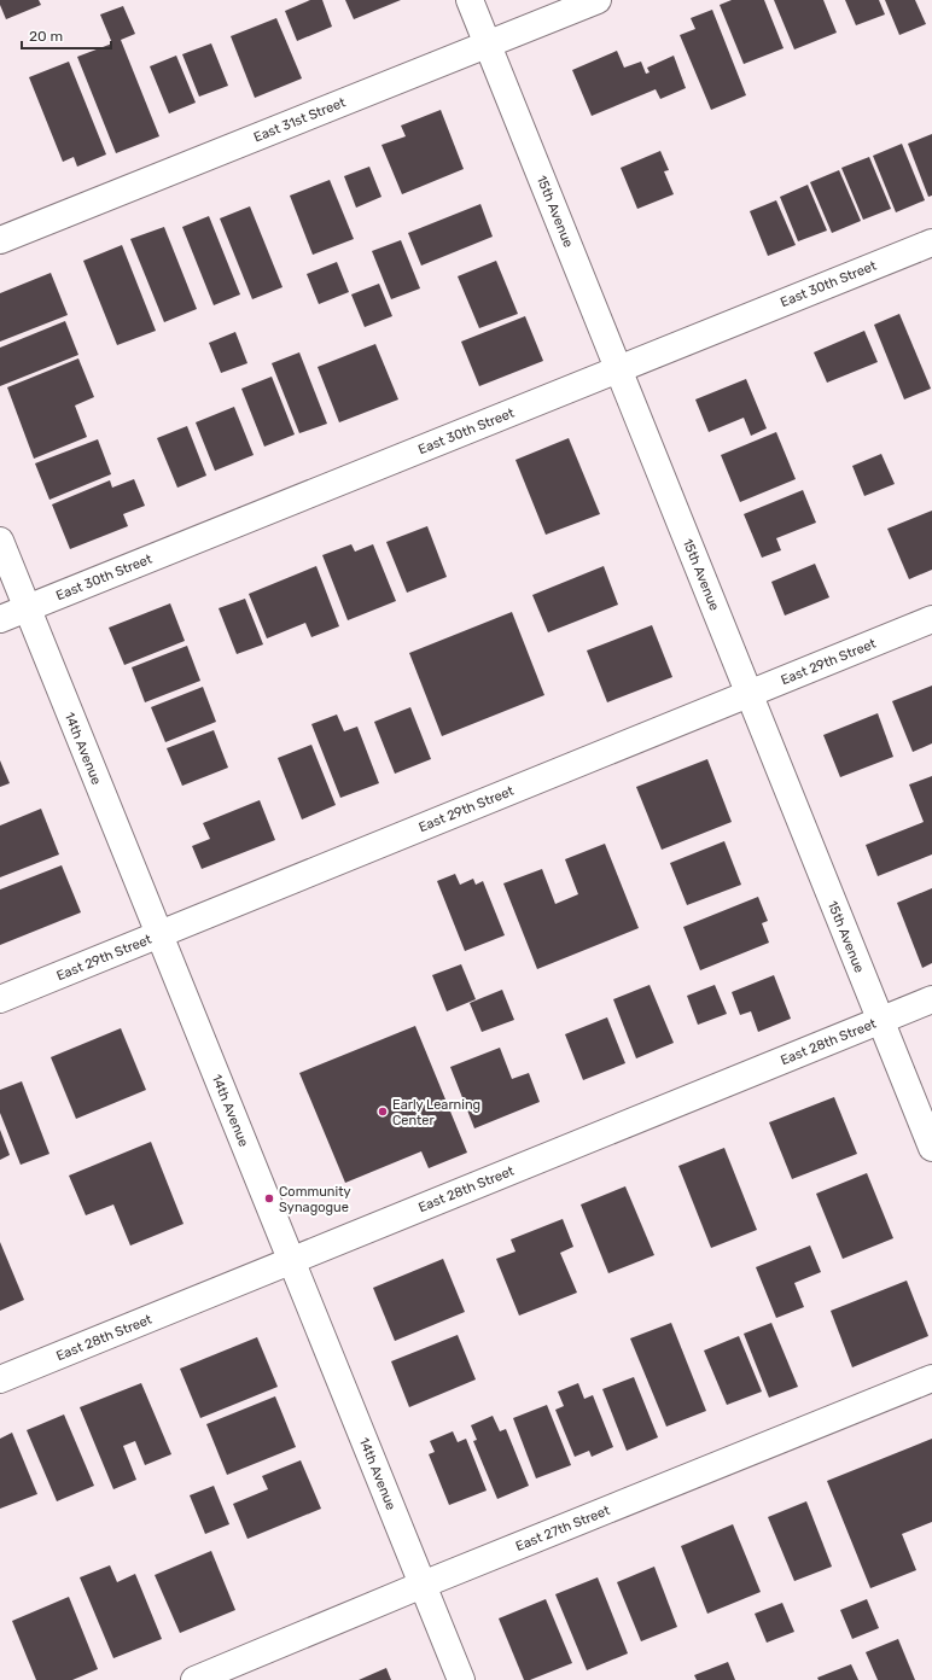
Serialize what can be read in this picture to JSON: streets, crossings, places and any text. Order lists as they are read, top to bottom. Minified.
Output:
{"streets":{"street":["East 31st Street","15th Avenue","East 30th Street","East 29th Street","14th Avenue","East 28th Street","East 27th Street"]},"crossings":[["East 31st Street","15th Avenue"],["15th Avenue","East 30th Street"],["15th Avenue","East 29th Street"],["15th Avenue","East 28th Street"],["East 30th Street","14th Avenue"],["East 29th Street","14th Avenue"],["14th Avenue","East 28th Street"],["14th Avenue","East 27th Street"]],"places":["Early Learning Center","Community Synagogue"],"scale_bar":"20 m"}
